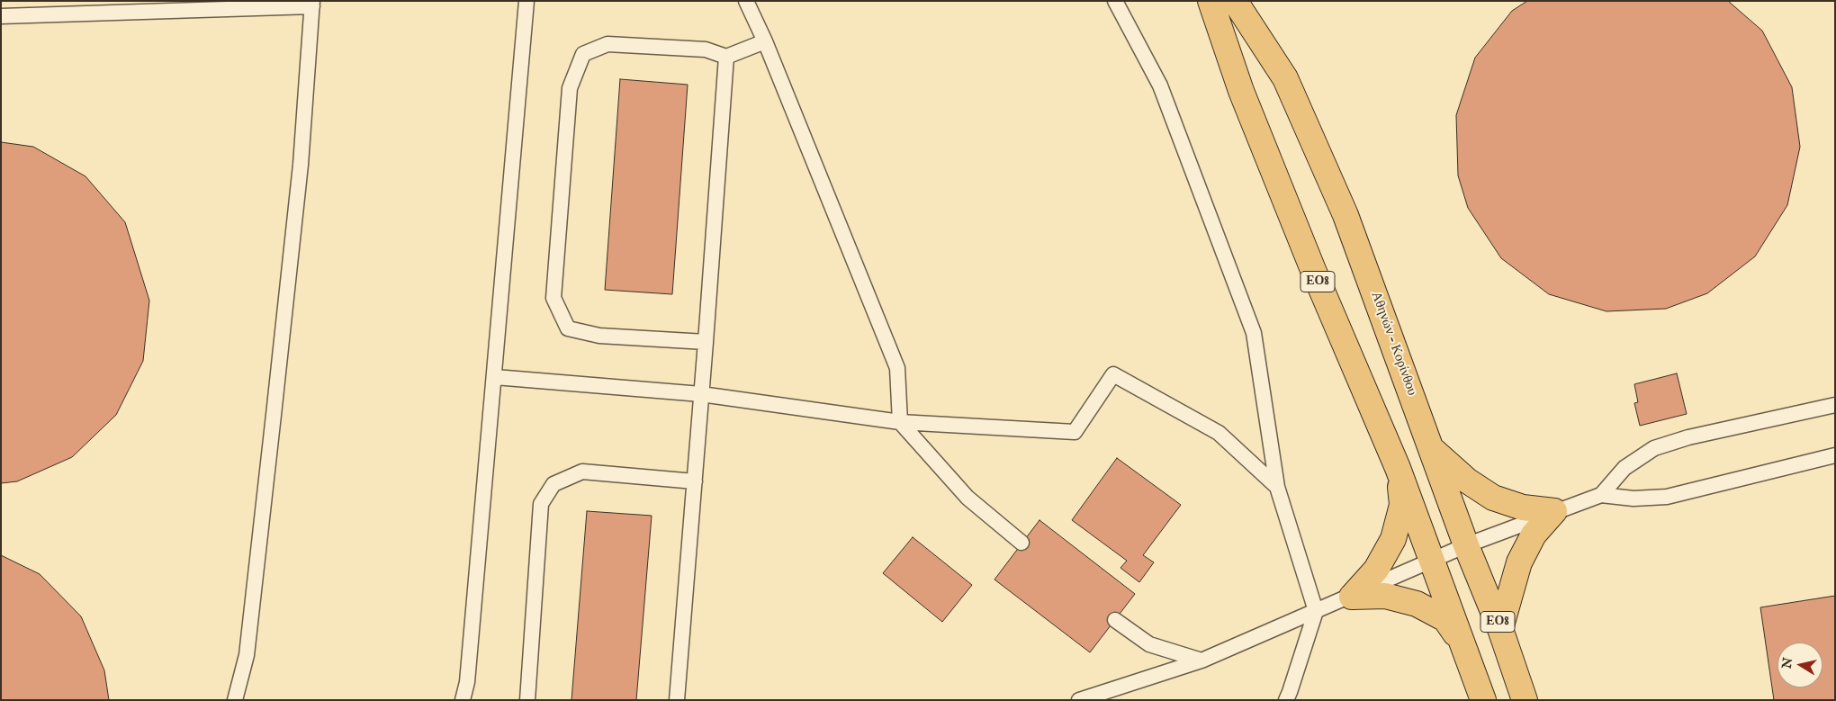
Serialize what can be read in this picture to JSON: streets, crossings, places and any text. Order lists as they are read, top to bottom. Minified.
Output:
{"streets":{"main road":["ΕΟ8","Αθηνών - Κορίνθου"]},"north":"left"}
